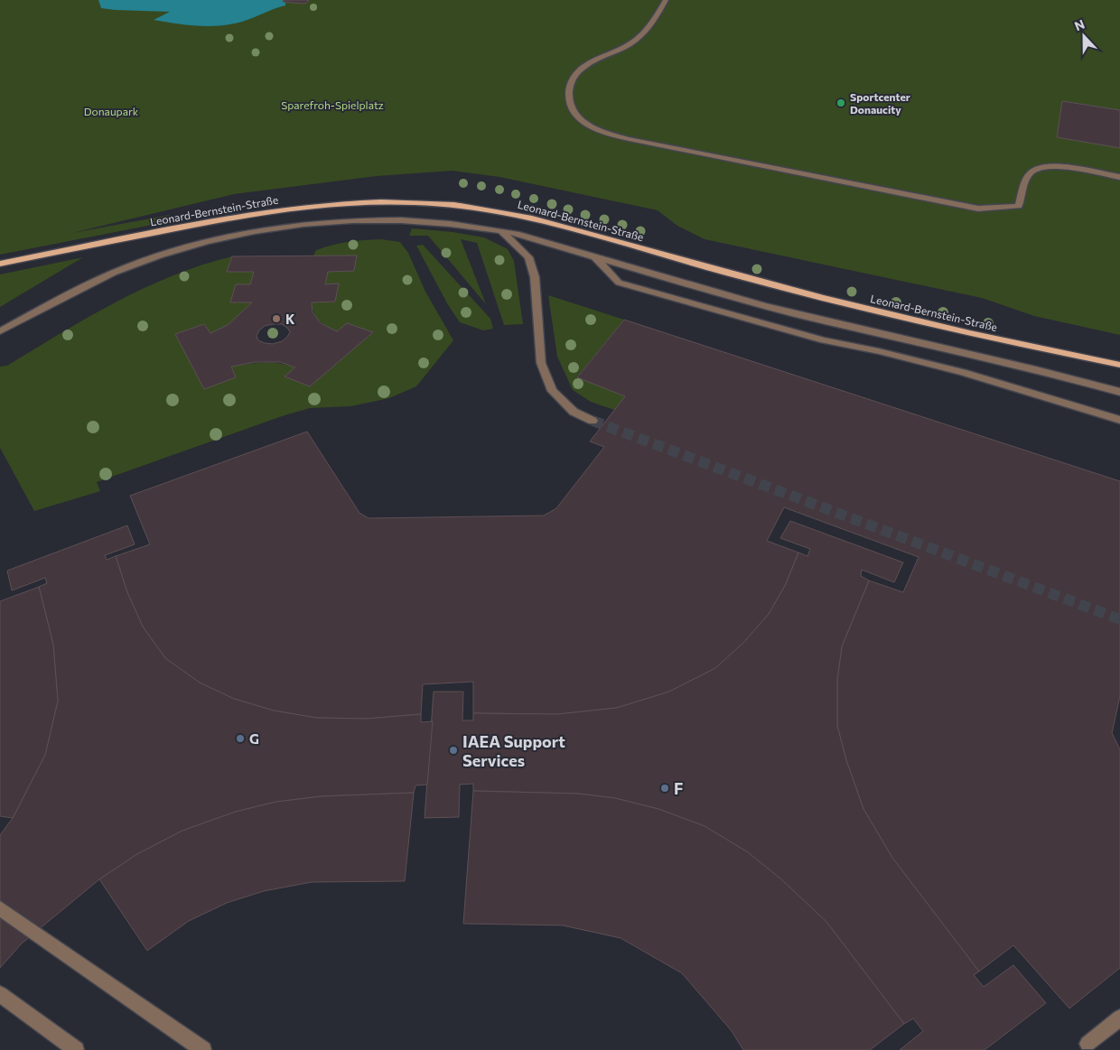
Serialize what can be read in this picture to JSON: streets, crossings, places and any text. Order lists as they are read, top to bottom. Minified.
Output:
{"streets":{"main road":["Leonard-Bernstein-Straße"]},"parks":["Sparefroh-Spielplatz","Donaupark"],"places":["Sportcenter Donaucity","K","G","IAEA Support Services","F"],"north":"top"}
